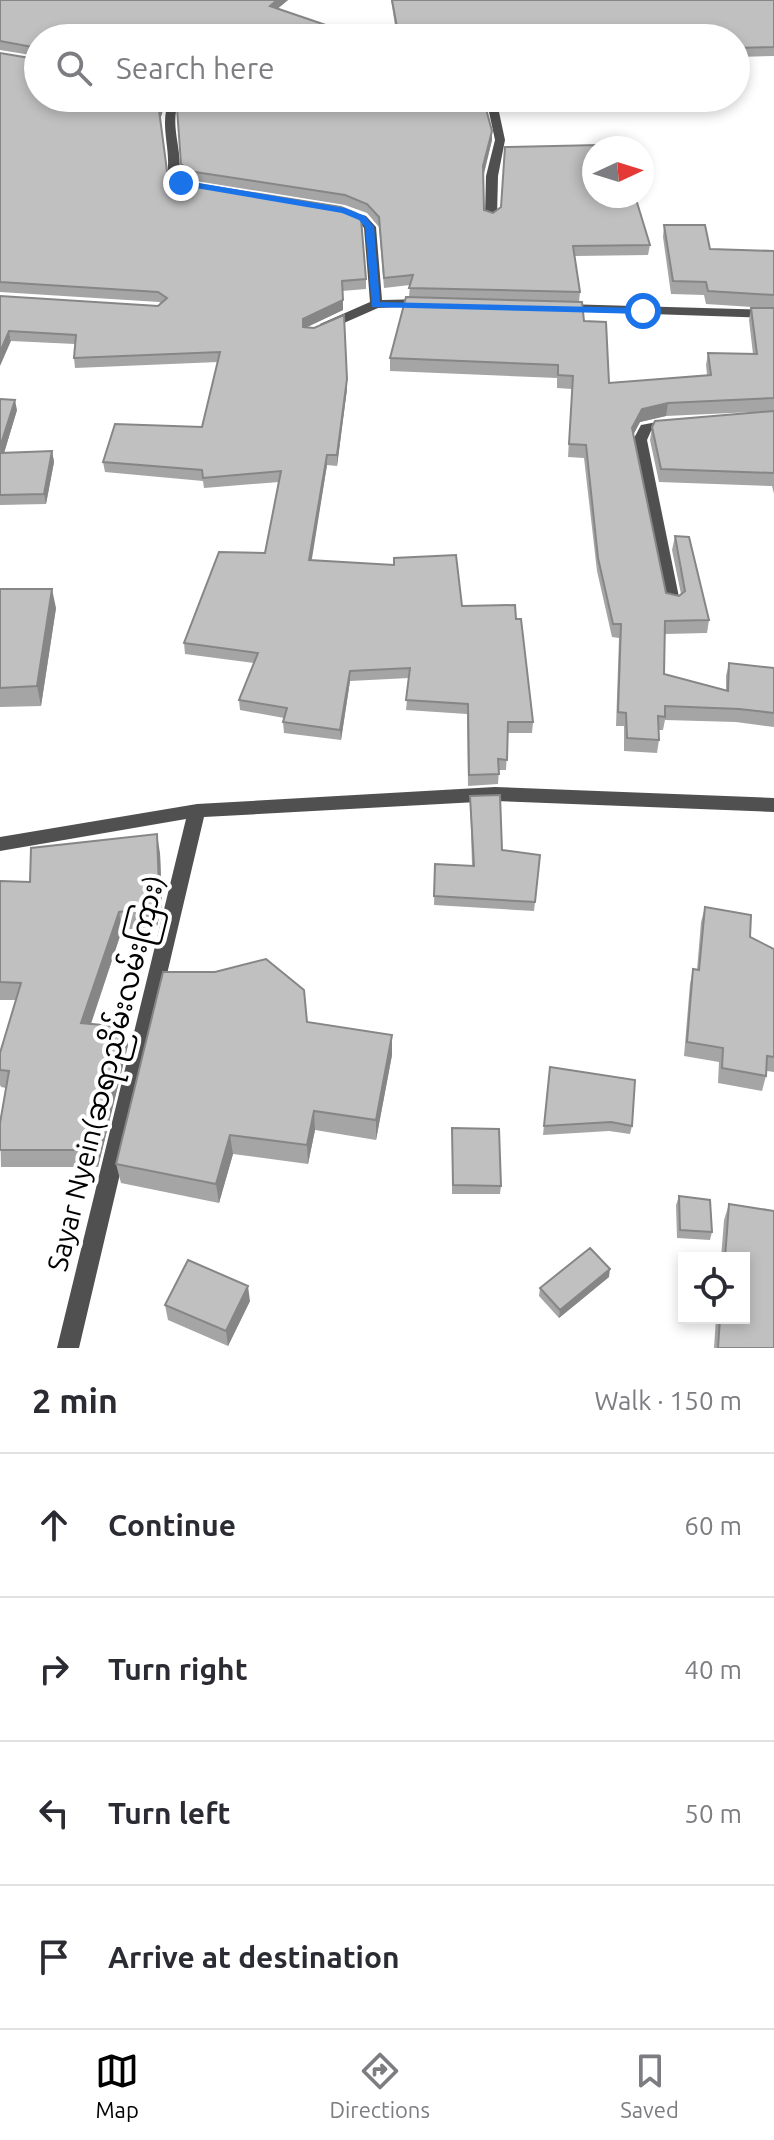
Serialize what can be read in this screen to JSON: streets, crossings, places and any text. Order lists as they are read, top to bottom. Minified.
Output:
{"streets":{"street":["Sayar Nyein(ဆရာညိမ်းလမ်းကြား)"]},"north":"right","page":{"search":"Search here","heading":["2 min","Walk · 150 m"],"list":[["Continue","60 m"],["Turn right","40 m"],["Turn left","50 m"],"Arrive at destination"],"nav":["Map","Directions","Saved"]}}
